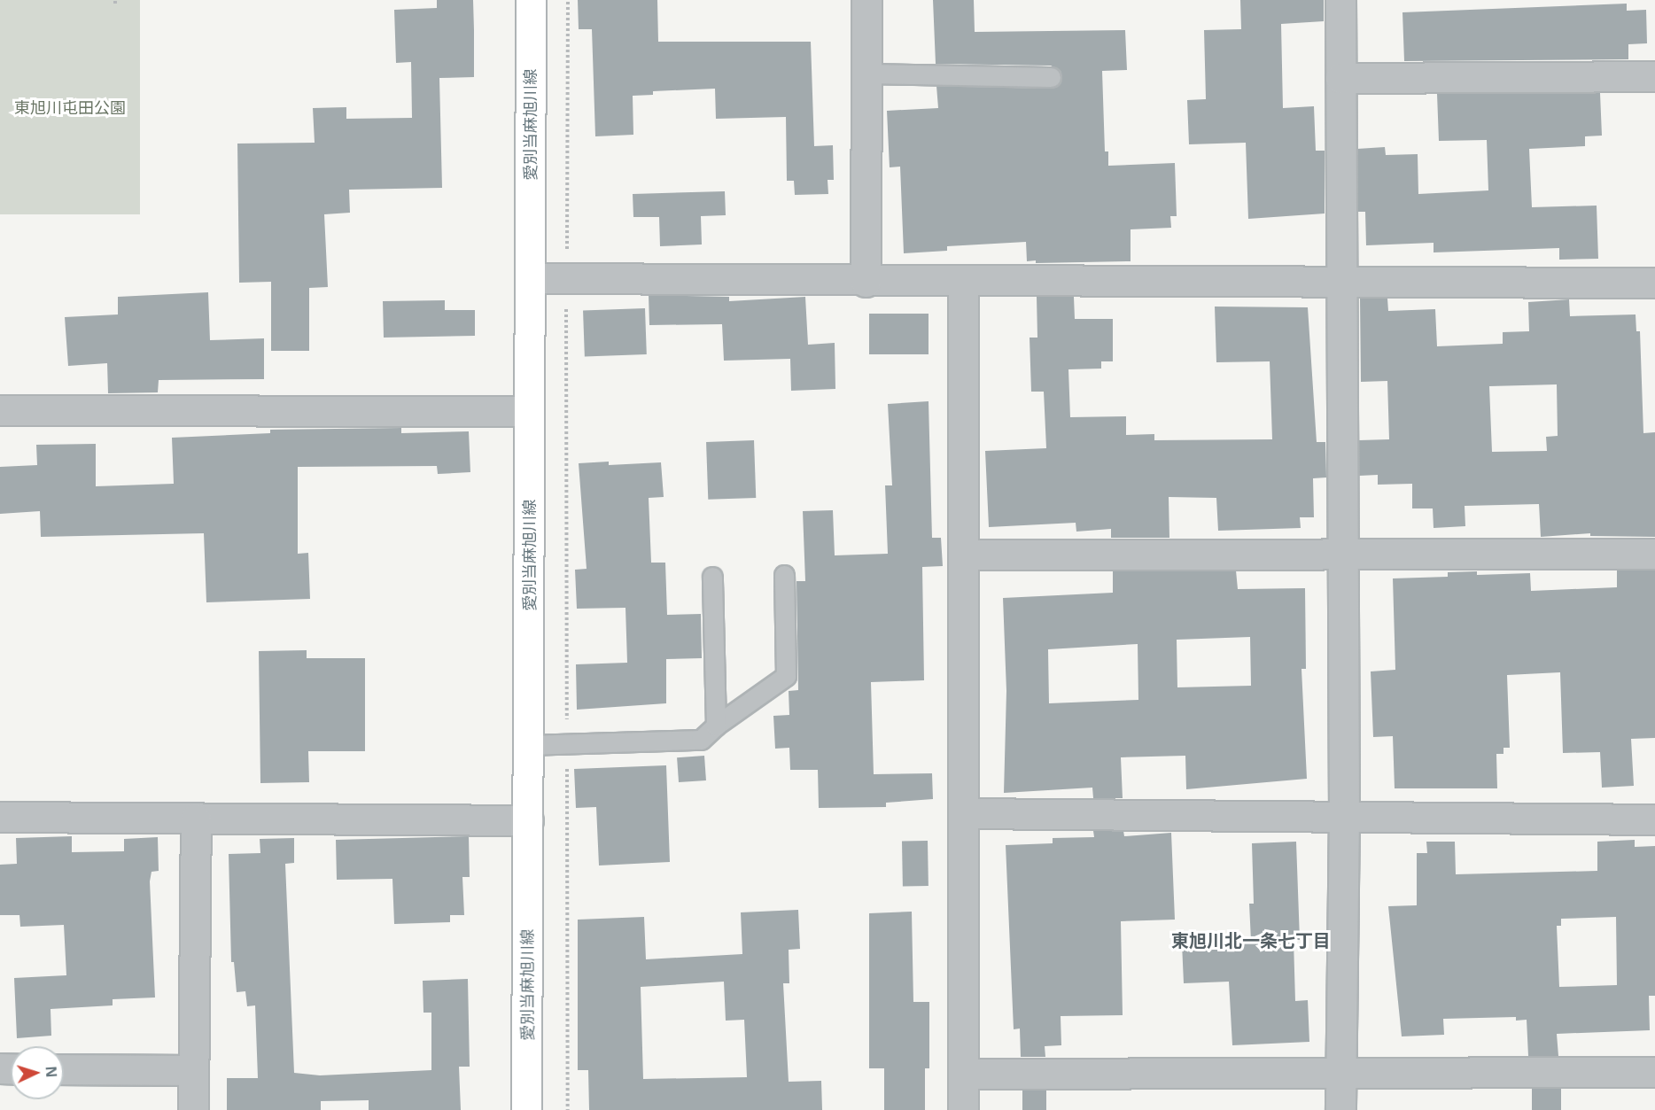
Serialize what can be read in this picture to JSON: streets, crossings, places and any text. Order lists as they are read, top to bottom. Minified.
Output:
{"streets":{"main road":["愛別当麻旭川線"]},"districts":["東旭川北一条七丁目"],"parks":["東旭川屯田公園"],"north":"right"}
